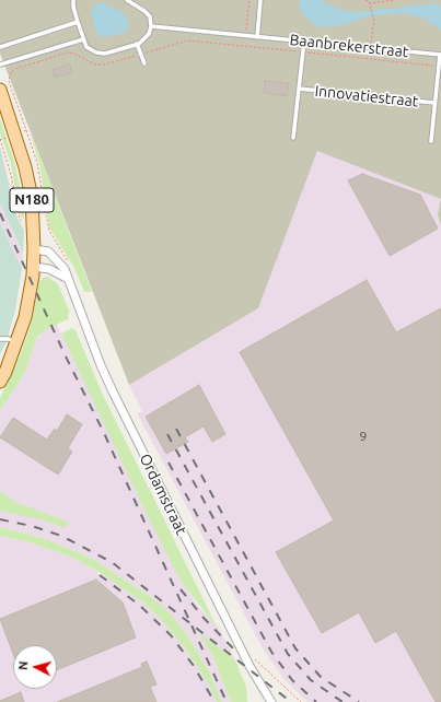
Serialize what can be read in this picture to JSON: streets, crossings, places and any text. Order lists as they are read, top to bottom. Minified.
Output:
{"streets":{"main road":["N180"],"street":["Ordamstraat"],"lane":["Baanbrekerstraat","Innovatiestraat"]},"crossings":[["Baanbrekerstraat","Innovatiestraat"],["N180","Ordamstraat"]],"house_numbers":["9"],"north":"left"}
